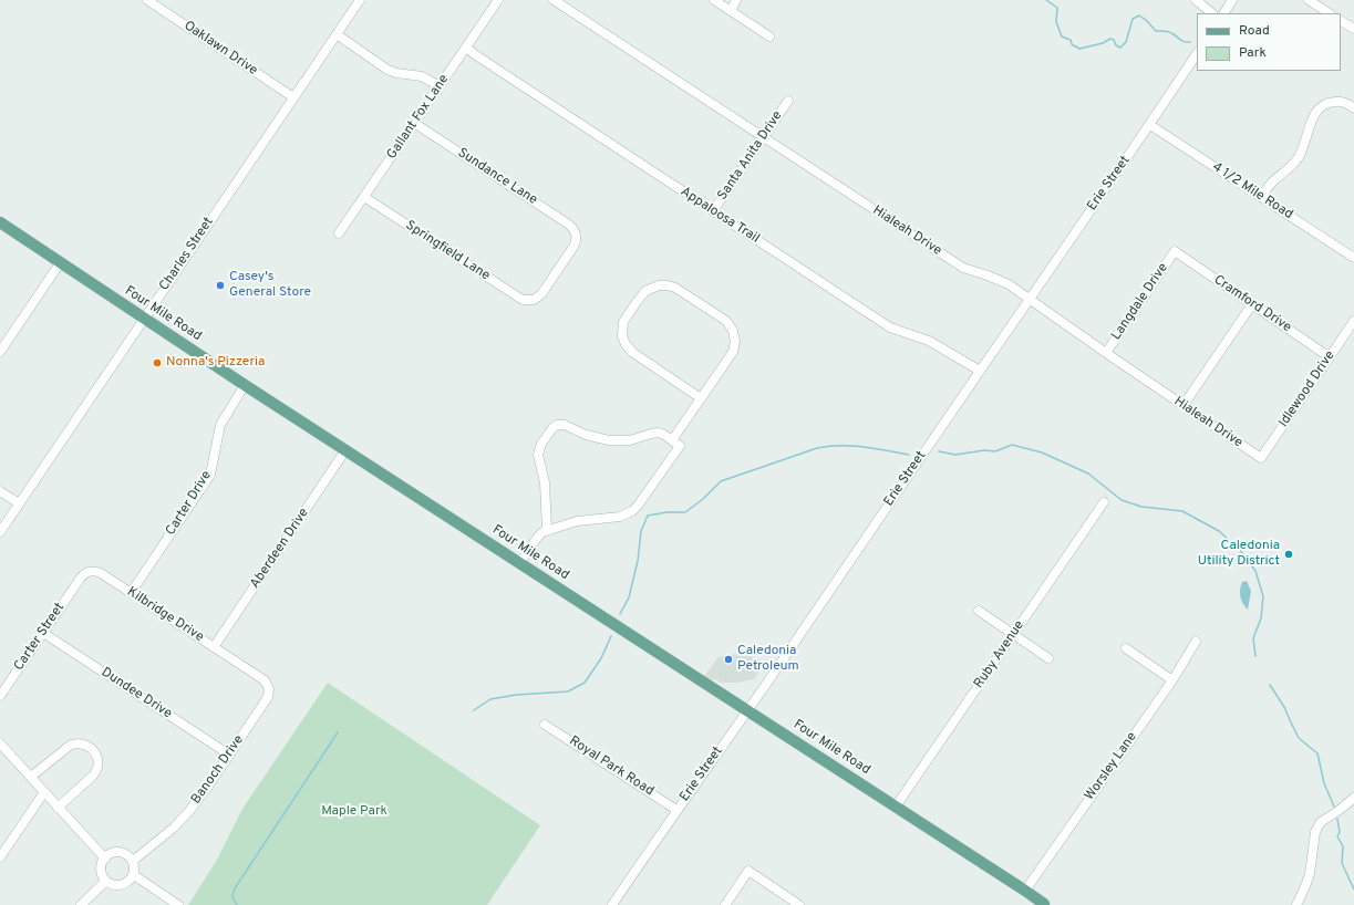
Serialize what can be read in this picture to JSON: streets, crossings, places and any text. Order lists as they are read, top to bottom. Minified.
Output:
{"streets":{"main road":["Four Mile Road"],"street":["Oaklawn Drive","Gallant Fox Lane","Santa Anita Drive","Sundance Lane","Erie Street","4 1/2 Mile Road","Appaloosa Trail","Hialeah Drive","Springfield Lane","Charles Street","Langdale Drive","Cramford Drive","Idlewood Drive","Carter Drive","Aberdeen Drive","Kilbridge Drive","Carter Street","Ruby Avenue","Dundee Drive","Royal Park Road","Worsley Lane","Banoch Drive"]},"crossings":[["Oaklawn Drive","Charles Street"],["Gallant Fox Lane","Sundance Lane"],["Gallant Fox Lane","Appaloosa Trail"],["Gallant Fox Lane","Springfield Lane"],["Santa Anita Drive","Appaloosa Trail"],["Santa Anita Drive","Hialeah Drive"],["Sundance Lane","Springfield Lane"],["Erie Street","4 1/2 Mile Road"],["Erie Street","Appaloosa Trail"],["Erie Street","Hialeah Drive"],["Erie Street","Four Mile Road"],["Erie Street","Royal Park Road"],["Hialeah Drive","Langdale Drive"],["Hialeah Drive","Idlewood Drive"],["Charles Street","Four Mile Road"],["Langdale Drive","Cramford Drive"],["Cramford Drive","Idlewood Drive"],["Four Mile Road","Carter Drive"],["Four Mile Road","Aberdeen Drive"],["Four Mile Road","Ruby Avenue"],["Four Mile Road","Worsley Lane"],["Carter Drive","Kilbridge Drive"],["Aberdeen Drive","Kilbridge Drive"],["Kilbridge Drive","Carter Street"],["Kilbridge Drive","Banoch Drive"],["Carter Street","Dundee Drive"],["Dundee Drive","Banoch Drive"]],"parks":["Maple Park"],"places":["Casey's General Store","Nonna's Pizzeria","Caledonia Utility District","Caledonia Petroleum"],"legend":["Road","Park"]}
